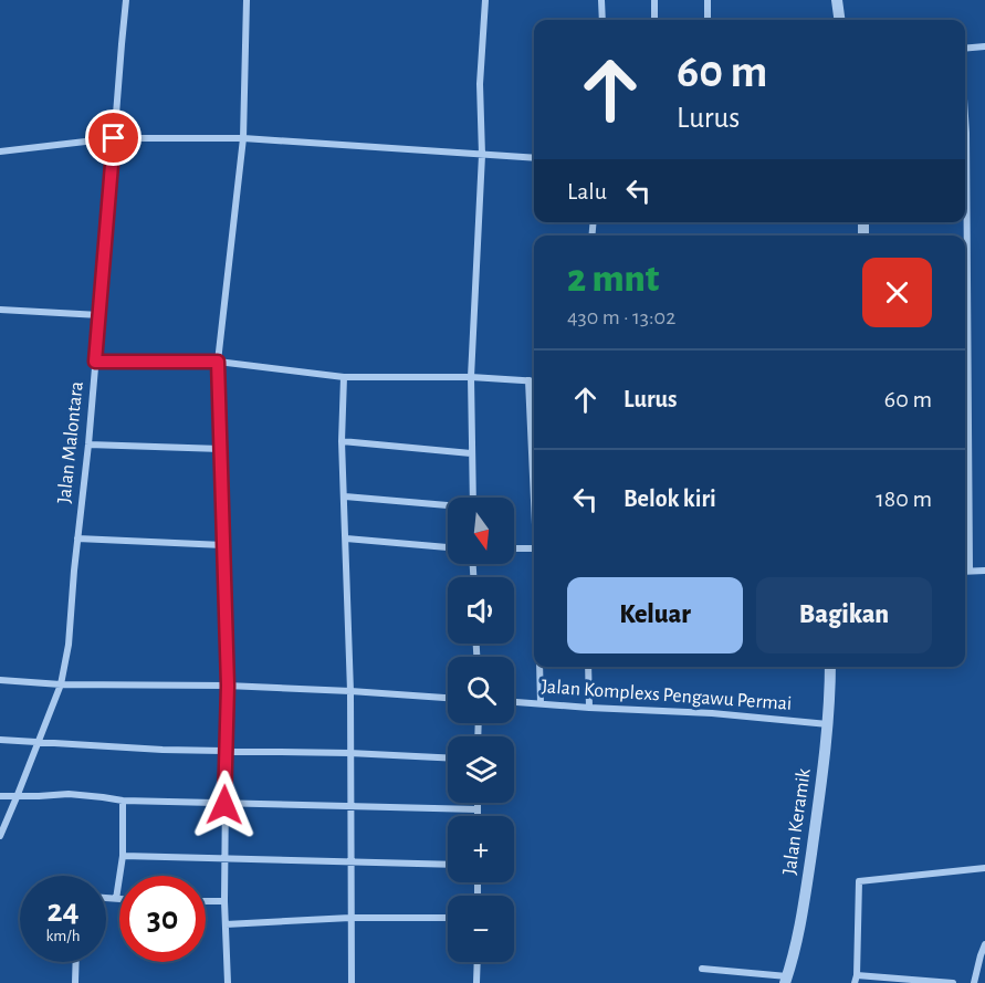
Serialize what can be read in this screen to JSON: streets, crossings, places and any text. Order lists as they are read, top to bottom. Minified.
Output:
{"streets":{"street":["Jalan Malontara","Jalan Komplexs Pengawu Permai","Jalan Keramik"]},"crossings":[["Jalan Komplexs Pengawu Permai","Jalan Keramik"]],"north":"bottom","page":{"turn":["60 m","Lurus"],"then":"Lalu","heading":["2 mnt","430 m · 13:02"],"list":[{"name":"Lurus","value":"60 m"},{"name":"Belok kiri","value":"180 m"}],"map_buttons":["+","−"],"buttons":["Keluar","Bagikan"],"speed":"24 km/h","limit":"30"}}
